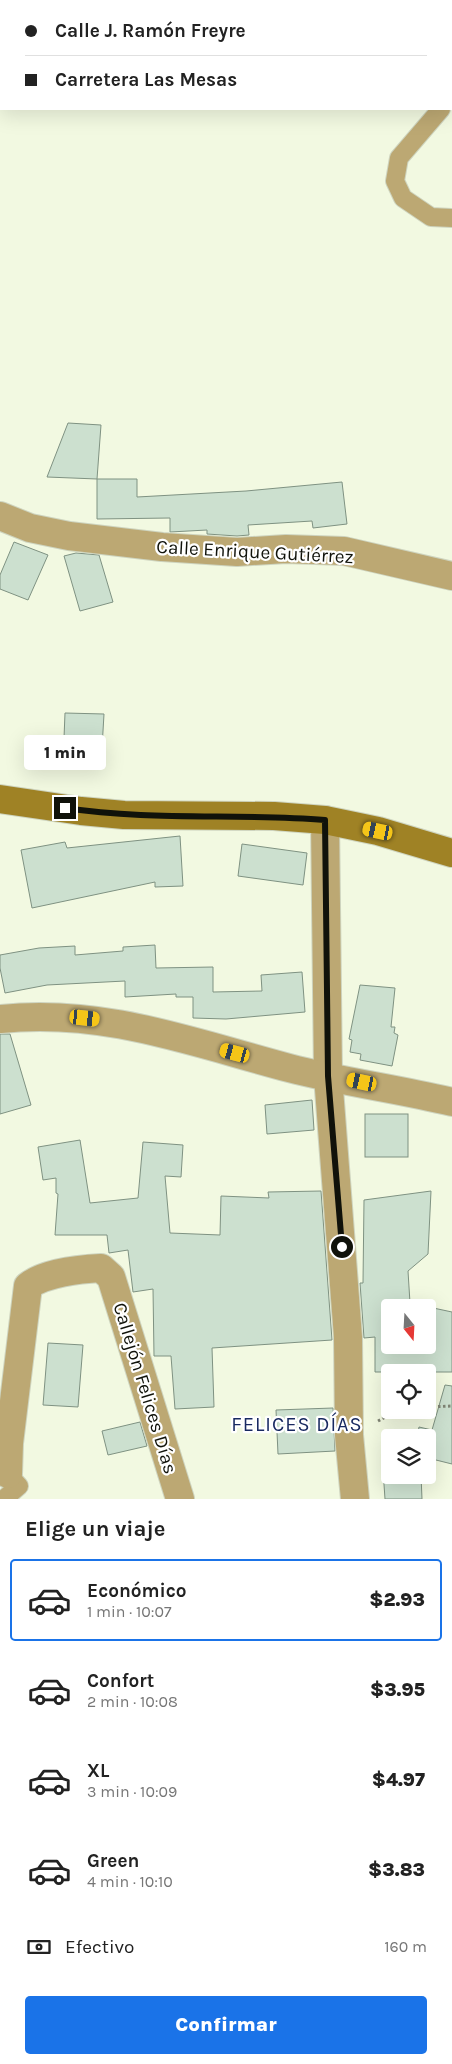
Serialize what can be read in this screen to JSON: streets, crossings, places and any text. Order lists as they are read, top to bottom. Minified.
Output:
{"streets":{"street":["Calle Enrique Gutiérrez","Callejón Felices Días"]},"districts":["FELICES DÍAS"],"north":"bottom","page":{"banner":["Calle J. Ramón Freyre","Carretera Las Mesas"],"bubble":"1 min","heading":"Elige un viaje","list":[{"name":"Económico","note":"1 min · 10:07","value":"$2.93"},{"name":"Confort","note":"2 min · 10:08","value":"$3.95"},{"name":"XL","note":"3 min · 10:09","value":"$4.97"},{"name":"Green","note":"4 min · 10:10","value":"$3.83"}],"pay":["Efectivo","160 m"],"buttons":"Confirmar"}}
